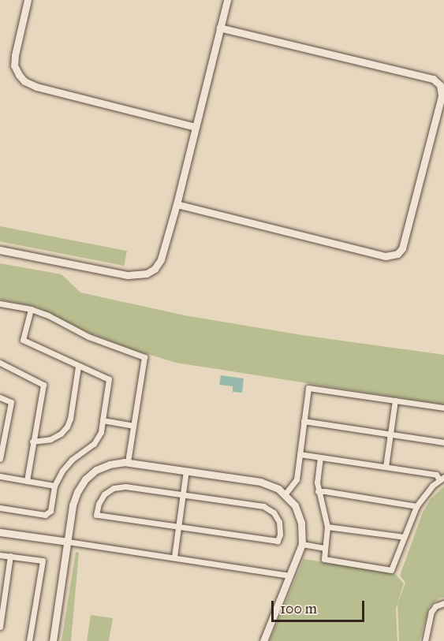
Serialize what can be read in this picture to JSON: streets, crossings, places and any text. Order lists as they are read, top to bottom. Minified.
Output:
{"scale_bar":"100 m"}
